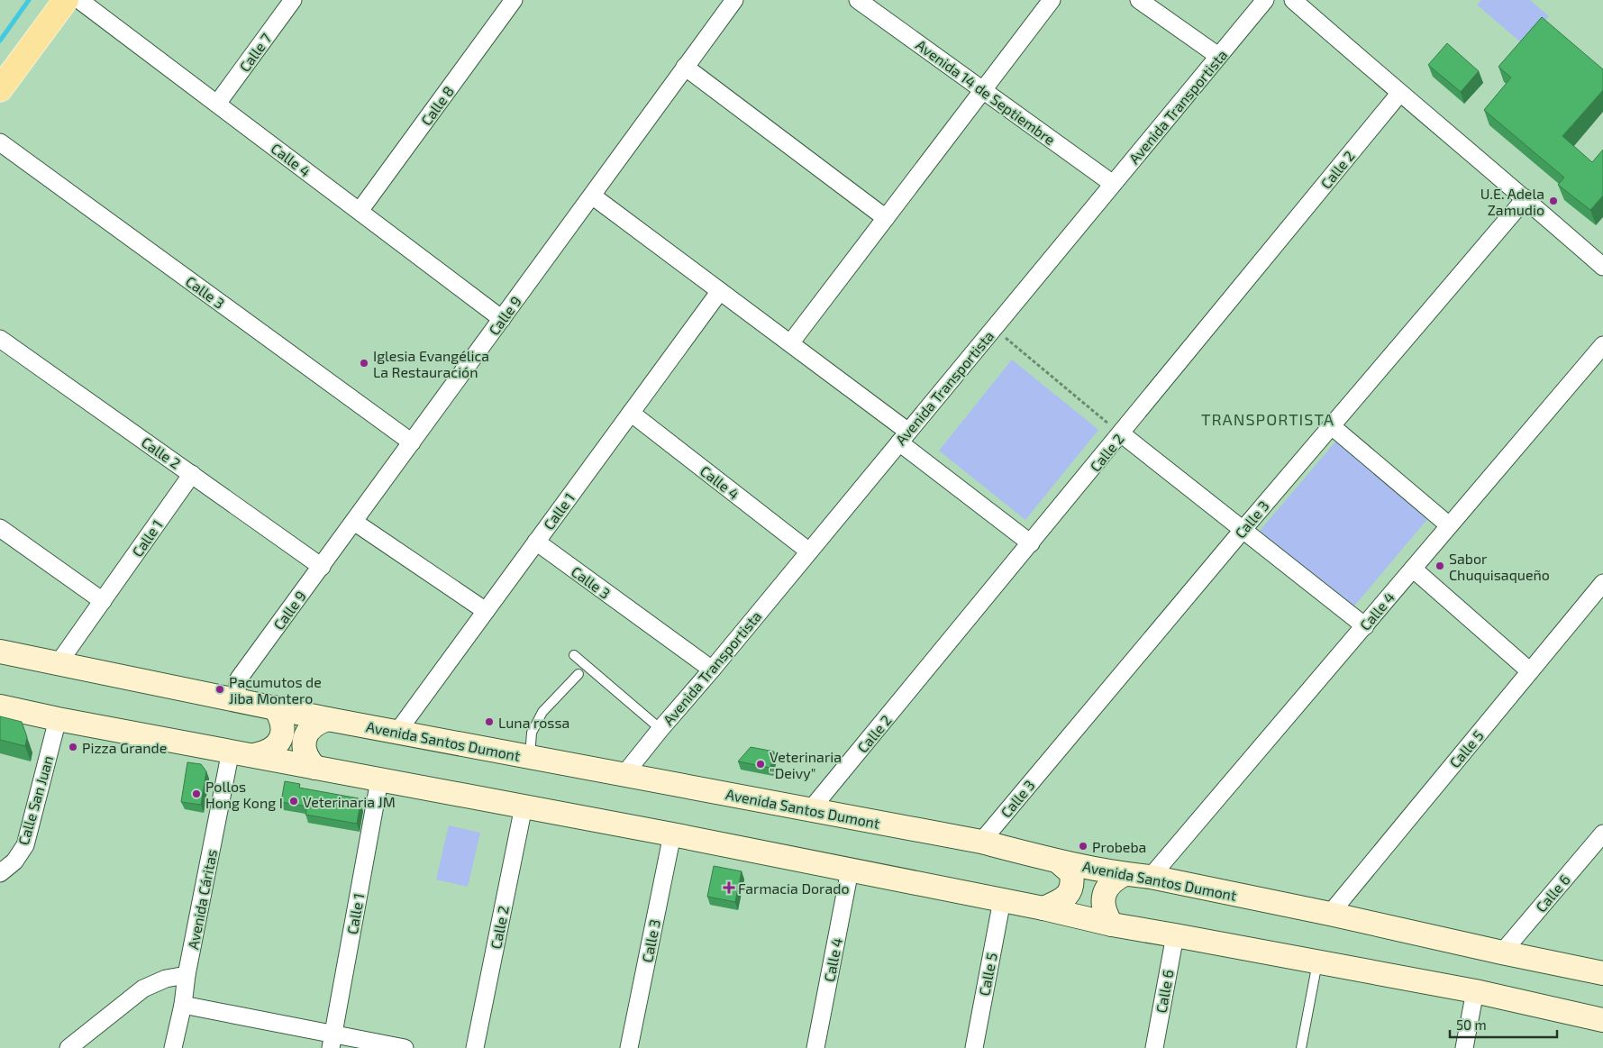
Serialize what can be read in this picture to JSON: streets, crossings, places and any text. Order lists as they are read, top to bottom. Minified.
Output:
{"streets":{"main road":["Avenida Santos Dumont"],"street":["Calle 7","Avenida 14 de Septiembre","Calle 8","Avenida Transportista","Calle 4","Calle 2","Calle 3","Calle 9","Calle 1","Calle 5","Calle San Juan","Calle 6","Avenida Cáritas"]},"crossings":[["Calle 7","Calle 4"],["Avenida 14 de Septiembre","Avenida Transportista"],["Calle 8","Calle 4"],["Avenida Transportista","Calle 4"],["Avenida Transportista","Calle 3"],["Avenida Transportista","Avenida Santos Dumont"],["Calle 4","Calle 9"],["Calle 4","Calle 1"],["Calle 4","Avenida Santos Dumont"],["Calle 2","Calle 9"],["Calle 2","Calle 1"],["Calle 2","Avenida Santos Dumont"],["Calle 3","Calle 9"],["Calle 3","Calle 1"],["Calle 3","Avenida Santos Dumont"],["Calle 9","Avenida Santos Dumont"],["Calle 1","Avenida Santos Dumont"],["Avenida Santos Dumont","Calle 5"],["Avenida Santos Dumont","Calle 6"]],"districts":["TRANSPORTISTA"],"places":{"other":["U.E. Adela Zamudio","Iglesia Evangélica La Restauración","Sabor Chuquisaqueño","Pacumutos de Jiba Montero","Luna rossa","Pizza Grande","Veterinaria \"Deivy\"","Pollos Hong Kong I","Veterinaria JM","Probeba"],"health":["Farmacia Dorado"]},"scale_bar":"50 m"}
